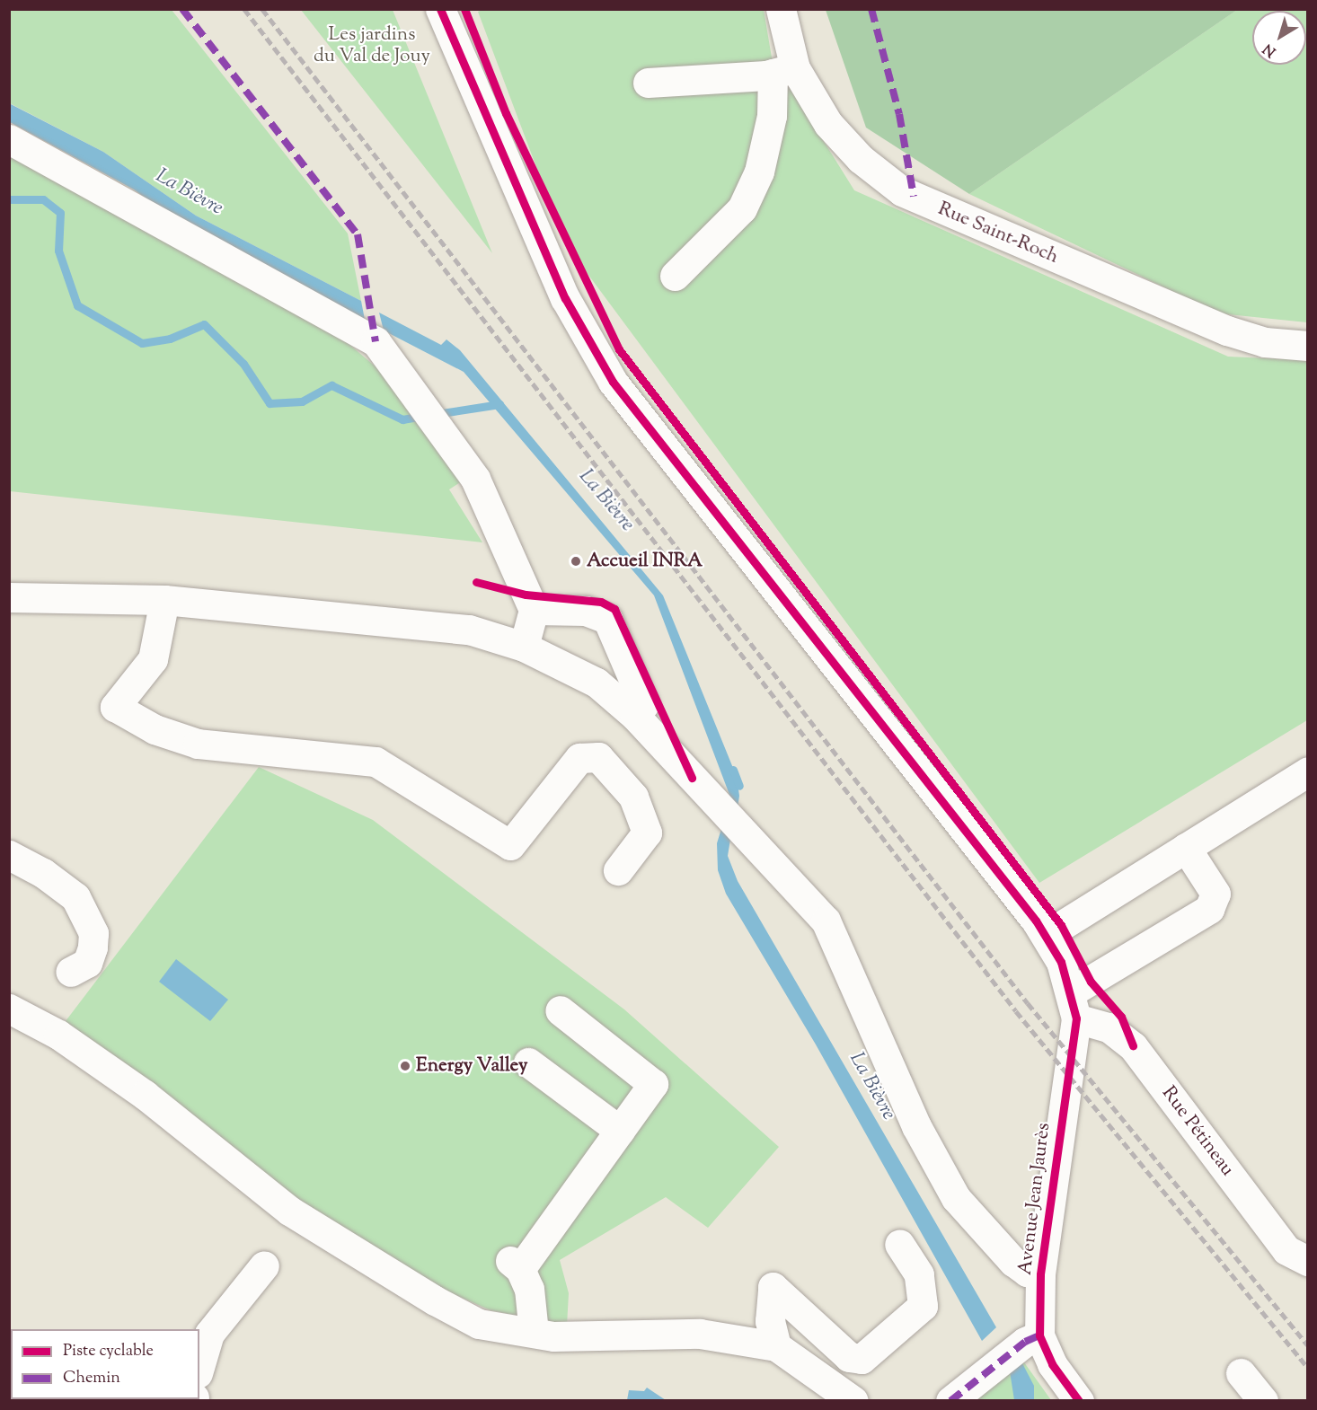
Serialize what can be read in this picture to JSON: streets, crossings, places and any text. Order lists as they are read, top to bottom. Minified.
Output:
{"streets":{"street":["Rue Saint-Roch","Rue Pétineau","Avenue Jean Jaurès"]},"crossings":[["Rue Pétineau","Avenue Jean Jaurès"]],"water":["La Bièvre"],"parks":["Les jardins du Val de Jouy"],"places":["Accueil INRA","Energy Valley"],"legend":["Piste cyclable","Chemin"],"north":"bottom left"}
